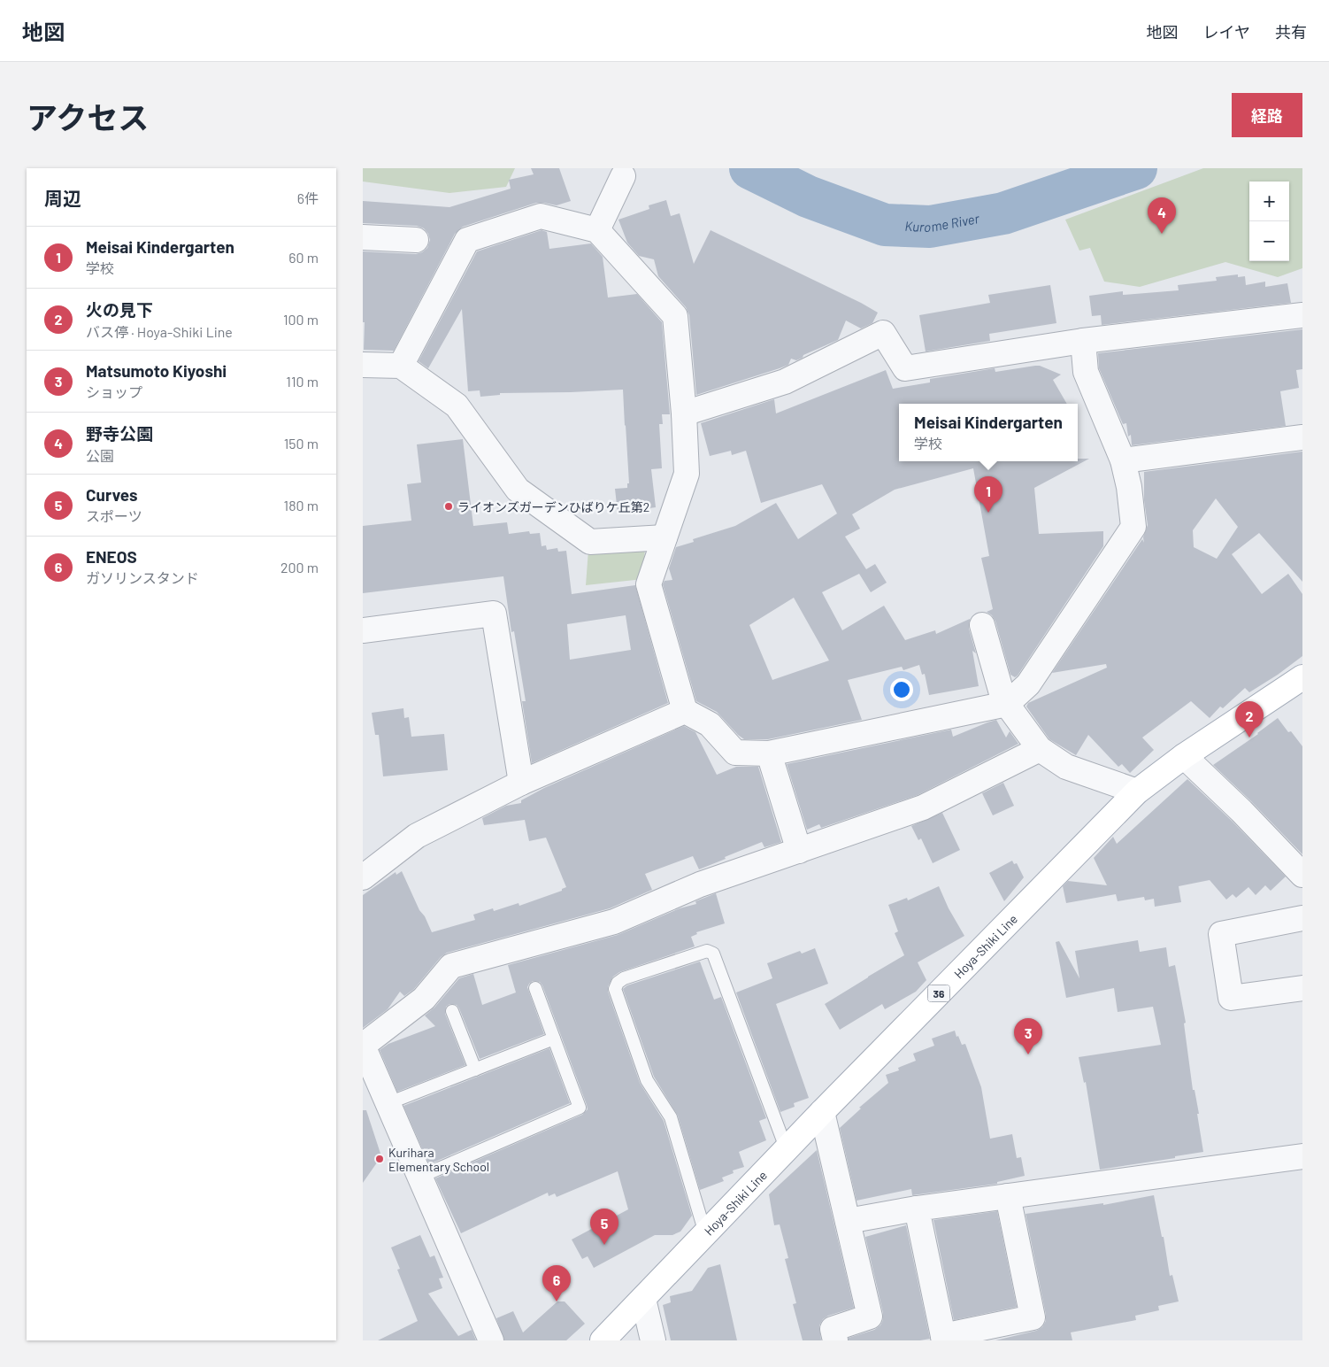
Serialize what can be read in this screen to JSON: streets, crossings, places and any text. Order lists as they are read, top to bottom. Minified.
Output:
{"streets":{"main road":["Hoya-Shiki Line","36"]},"water":["Kurome River"],"places":["ライオンズガーデンひばりケ丘第2","Kurihara Elementary School"],"page":{"header":"地図","nav":["地図","レイヤ","共有"],"title":"アクセス","buttons":"経路","heading":["周辺","6件"],"map_buttons":["+","−"],"pins":["4","1","2","3","5","6"],"list":[{"mark":"1","name":"Meisai Kindergarten","note":"学校","value":"60 m"},{"mark":"2","name":"火の見下","note":"バス停 · Hoya-Shiki Line","value":"100 m"},{"mark":"3","name":"Matsumoto Kiyoshi","note":"ショップ","value":"110 m"},{"mark":"4","name":"野寺公園","note":"公園","value":"150 m"},{"mark":"5","name":"Curves","note":"スポーツ","value":"180 m"},{"mark":"6","name":"ENEOS","note":"ガソリンスタンド","value":"200 m"}],"popup":["Meisai Kindergarten","学校"]}}
